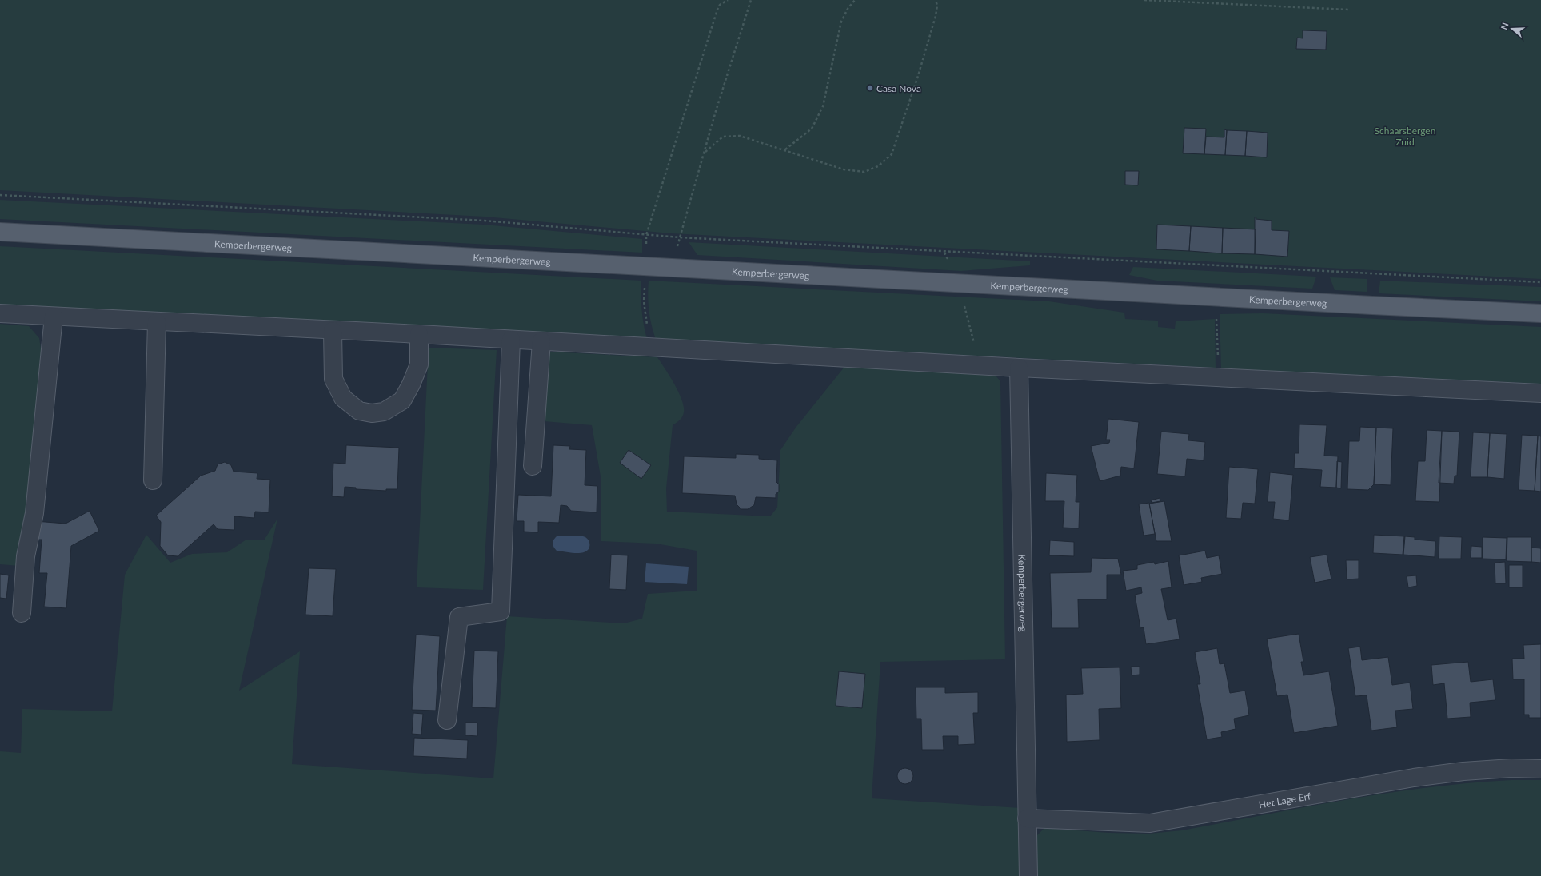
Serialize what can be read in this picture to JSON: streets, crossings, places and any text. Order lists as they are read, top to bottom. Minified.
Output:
{"streets":{"main road":["Kemperbergerweg"],"street":["Het Lage Erf"]},"crossings":[["Kemperbergerweg","Het Lage Erf"]],"parks":["Schaarsbergen Zuid"],"places":["Casa Nova"],"north":"left"}
